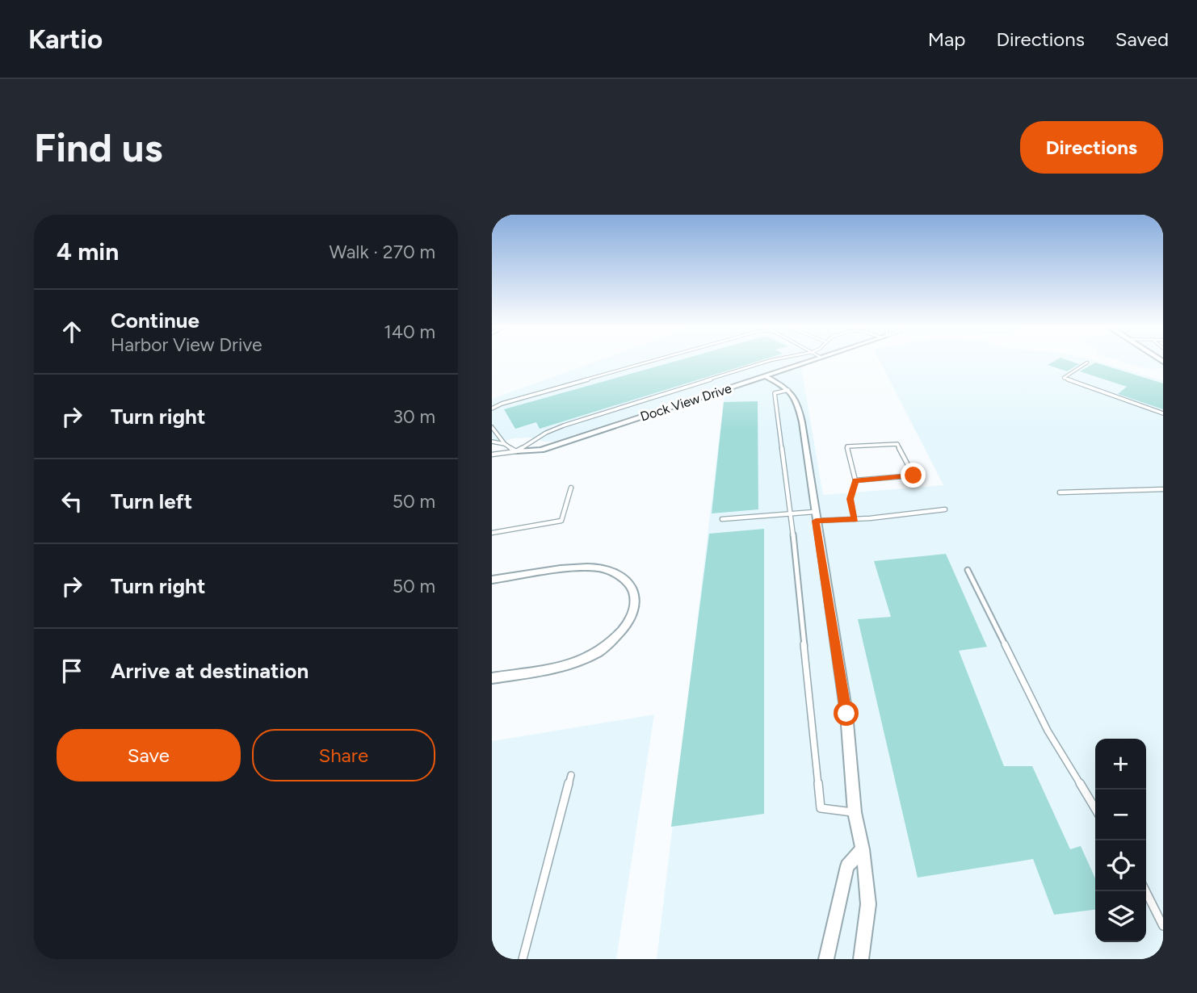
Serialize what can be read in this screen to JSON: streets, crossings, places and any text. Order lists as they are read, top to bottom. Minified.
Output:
{"streets":{"street":["Dock View Drive"]},"page":{"header":"Kartio","nav":["Map","Directions","Saved"],"buttons":["Directions",["Save","Share"]],"title":"Find us","heading":["4 min","Walk · 270 m"],"list":[["Continue","Harbor View Drive","140 m"],["Turn right","30 m"],["Turn left","50 m"],["Turn right","50 m"],"Arrive at destination"],"map_buttons":["+","−"]}}
